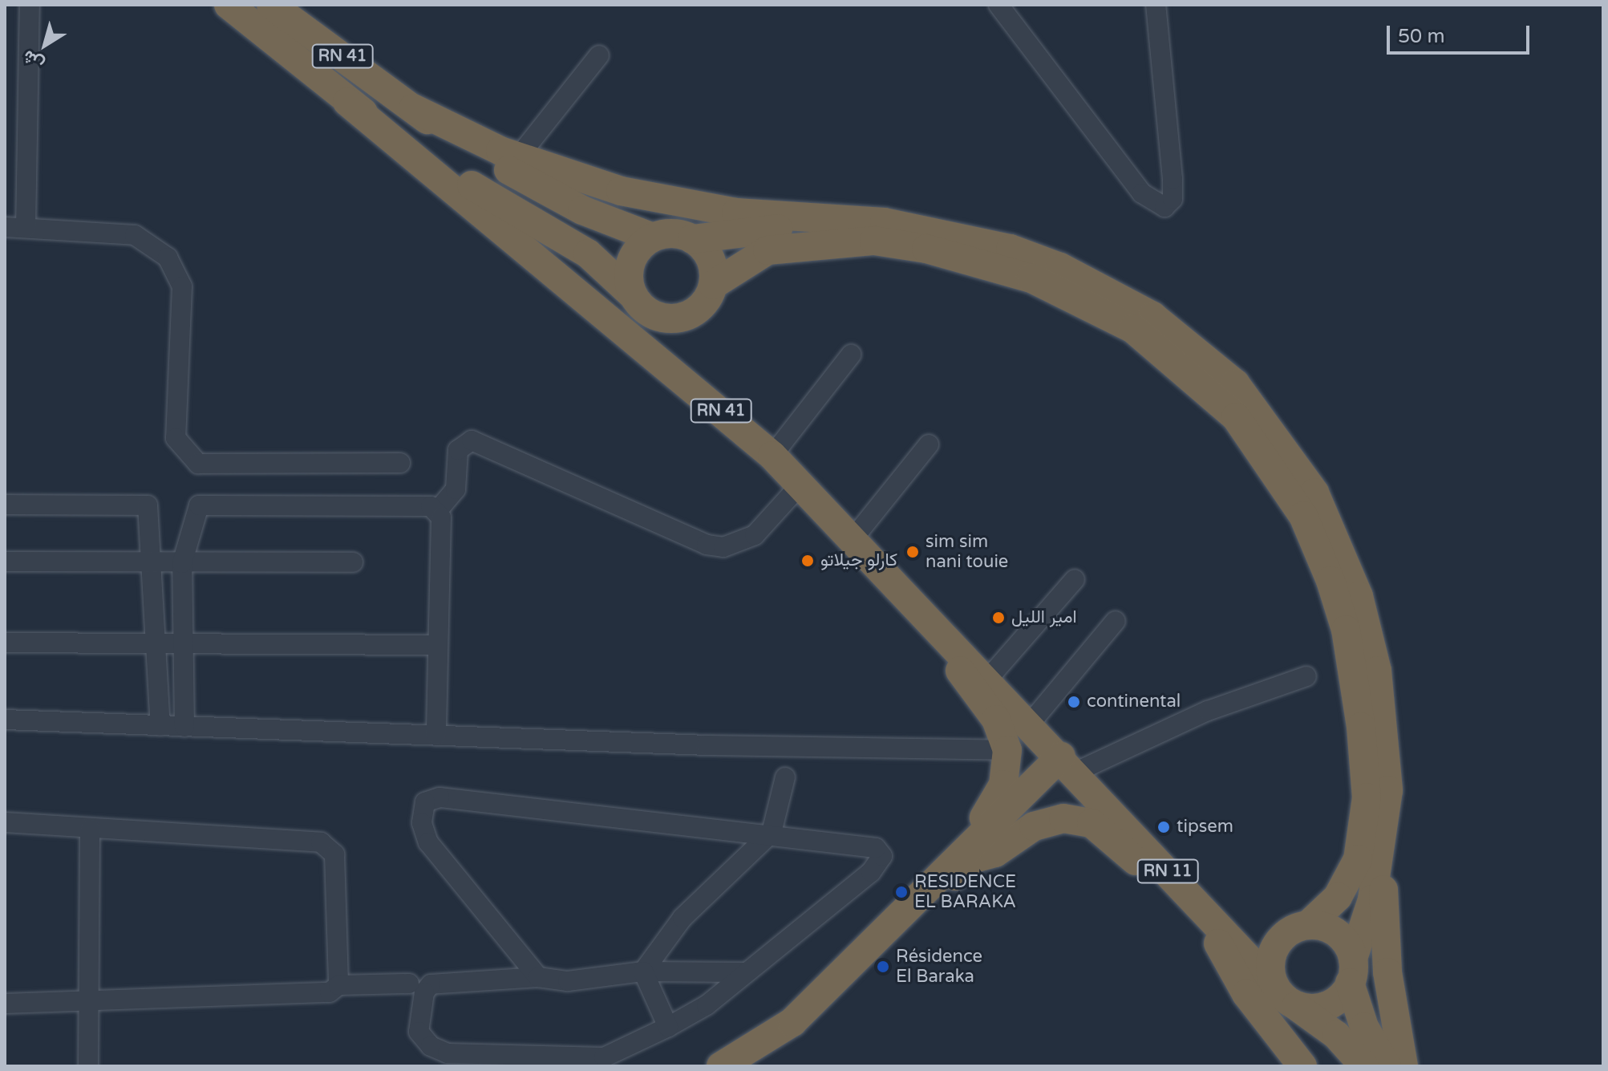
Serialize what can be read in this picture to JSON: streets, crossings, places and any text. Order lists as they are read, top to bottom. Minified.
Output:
{"streets":{"highway":["RN 41","RN 11"]},"crossings":[["RN 41","RN 11"]],"places":["sim sim nani touie","كارلو جيلاتو","امير الليل","continental","tipsem","RESIDENCE EL BARAKA","Résidence El Baraka"],"scale_bar":"50 m","north":"bottom left"}
